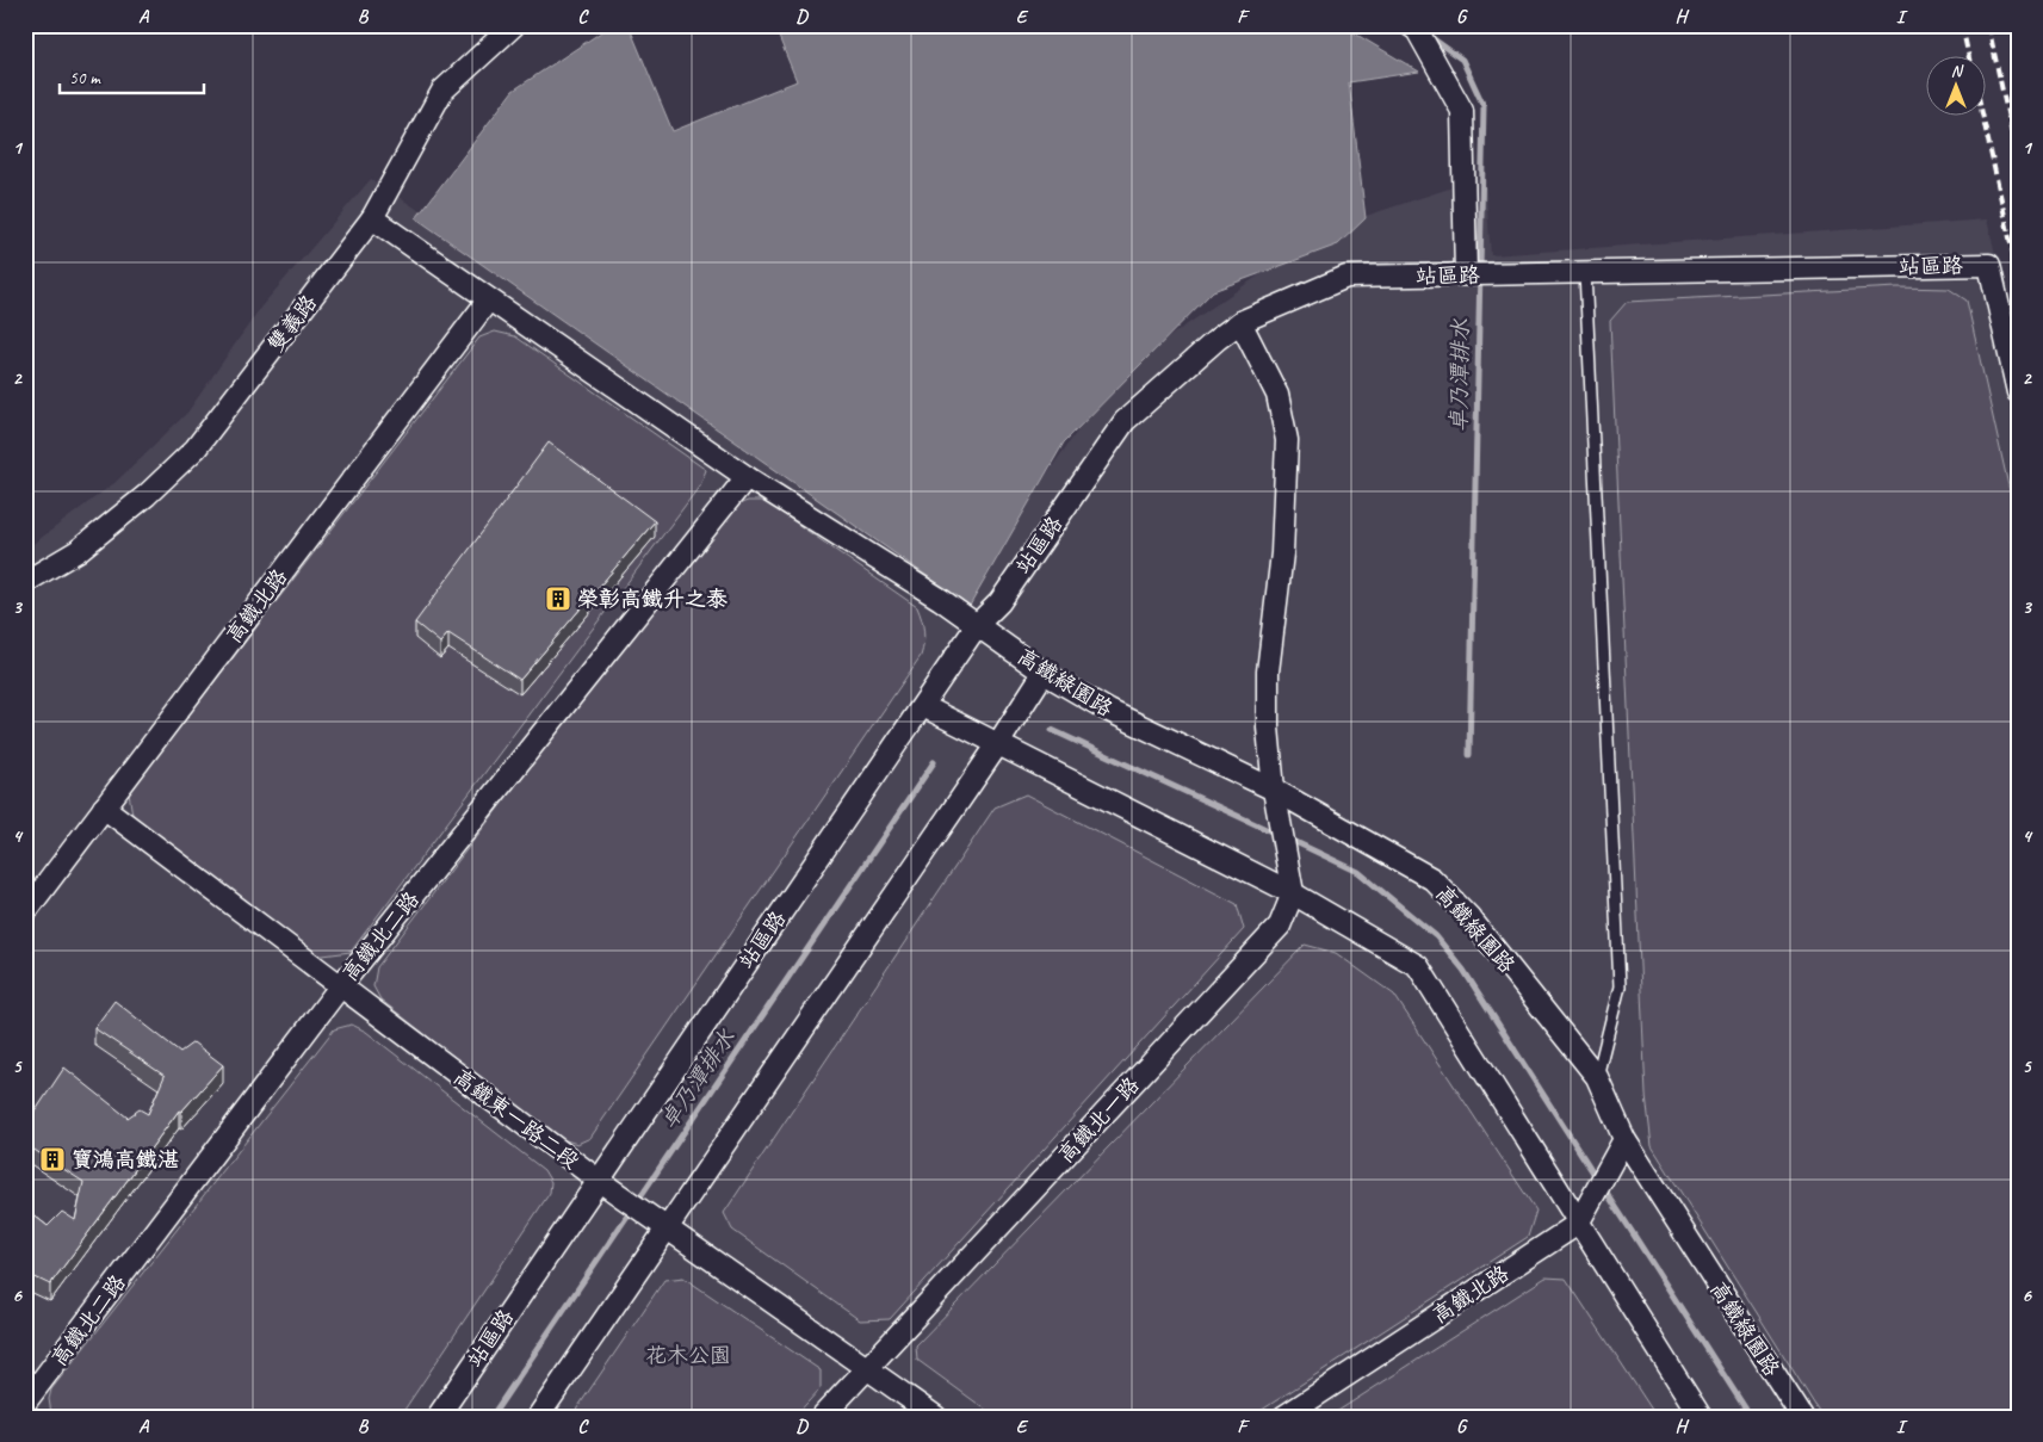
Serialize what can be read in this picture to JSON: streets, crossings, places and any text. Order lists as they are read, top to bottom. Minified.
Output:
{"streets":{"street":["站區路","雙義路","高鐵北路","高鐵綠園路","高鐵北二路","高鐵東一路二段","高鐵北一路"]},"crossings":[["站區路","高鐵綠園路"],["站區路","高鐵東一路二段"],["雙義路","高鐵綠園路"],["高鐵北路","高鐵綠園路"],["高鐵北路","高鐵東一路二段"],["高鐵綠園路","高鐵北二路"],["高鐵北二路","高鐵東一路二段"],["高鐵東一路二段","高鐵北一路"]],"water":["卓乃潭排水"],"parks":["花木公園"],"places":{"building":["榮彰高鐵升之泰","寶鴻高鐵湛"]},"scale_bar":"50 m","north":"top","grid":{"columns":["A","B","C","D","E","F","G","H","I"],"rows":["1","2","3","4","5","6"]}}
